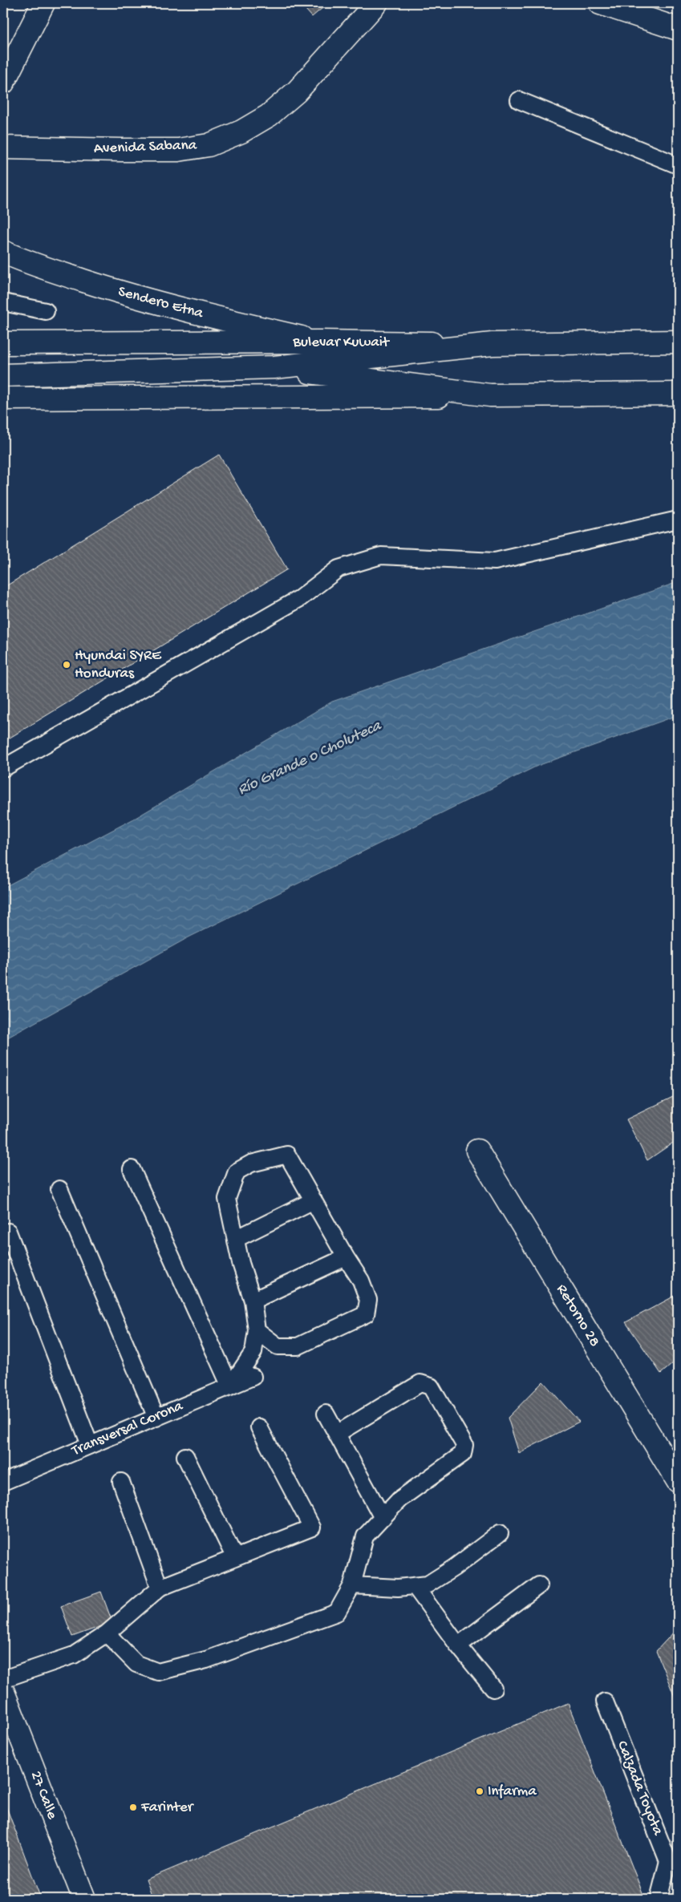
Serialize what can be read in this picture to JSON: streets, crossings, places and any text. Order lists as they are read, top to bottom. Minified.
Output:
{"streets":{"main road":["Avenida Sabana","Sendero Etna","Bulevar Kuwait","Retorno 28","27 Calle"],"lane":["Transversal Corona","Calzada Toyota"]},"crossings":[["Sendero Etna","Bulevar Kuwait"]],"water":["Río Grande o Choluteca"],"places":["Hyundai SYRE Honduras","Infarma","Farinter"]}
